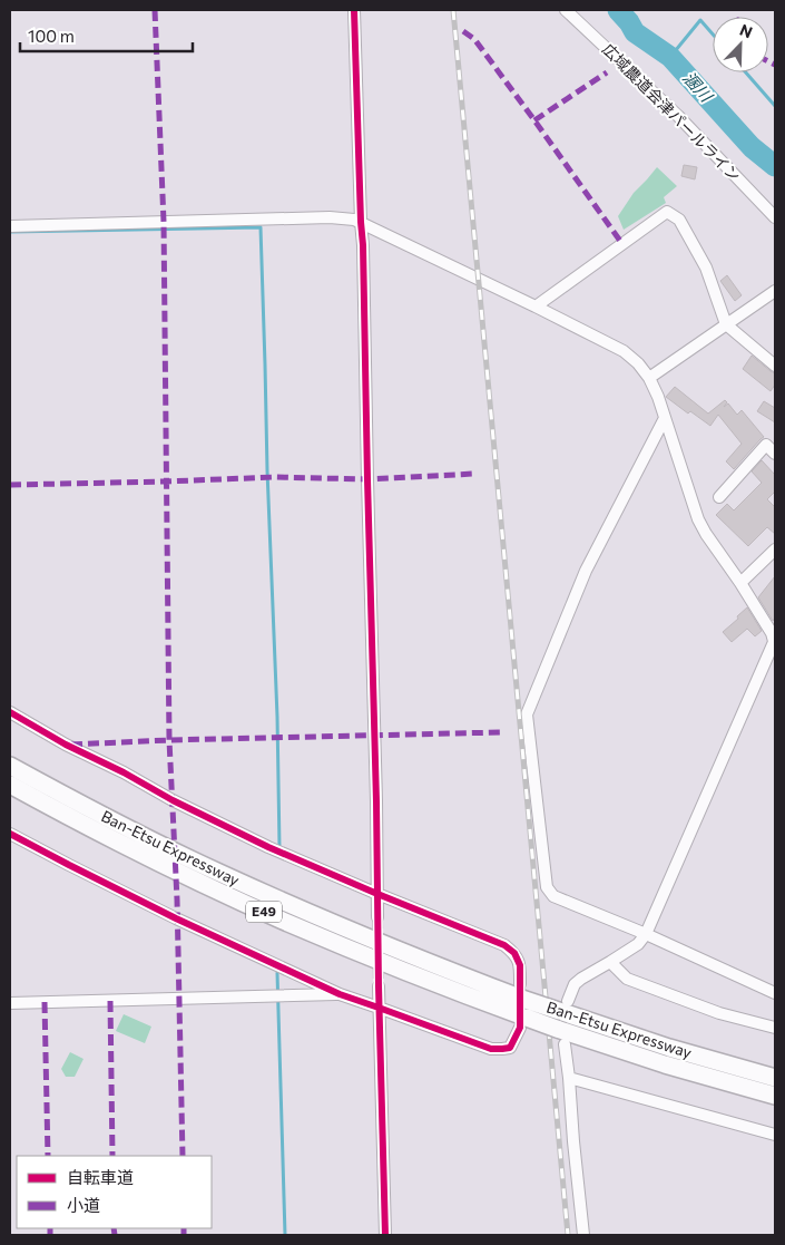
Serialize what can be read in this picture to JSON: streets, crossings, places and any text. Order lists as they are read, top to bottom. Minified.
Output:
{"streets":{"highway":["Ban-Etsu Expressway","E49"],"street":["広域農道会津パールライン"]},"water":["溷川"],"legend":["自転車道","小道"],"scale_bar":"100 m","north":"top right"}
